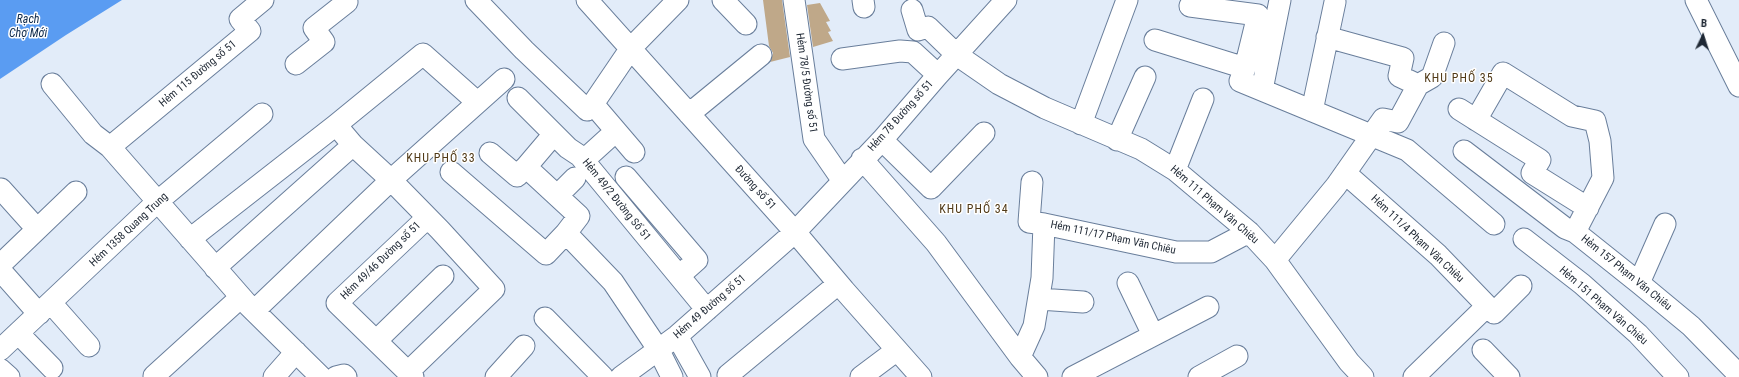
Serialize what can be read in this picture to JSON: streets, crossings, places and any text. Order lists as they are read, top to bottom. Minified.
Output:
{"streets":{"street":["Hẻm 115 Đường số 51","Hẻm 78/5 Đường số 51","Hẻm 78 Đường số 51","Đường số 51","Hẻm 49/2 Đường Số 51","Hẻm 111 Phạm Văn Chiêu","Hẻm 1358 Quang Trung","Hẻm 111/17 Phạm Văn Chiêu","Hẻm 111/4 Phạm Văn Chiêu","Hẻm 49/46 Đường số 51","Hẻm 157 Phạm Văn Chiêu","Hẻm 151 Phạm Văn Chiêu","Hẻm 49 Đường số 51"]},"crossings":[["Hẻm 78/5 Đường số 51","Hẻm 78 Đường số 51"],["Hẻm 78 Đường số 51","Đường số 51"],["Hẻm 78 Đường số 51","Hẻm 111 Phạm Văn Chiêu"],["Hẻm 78 Đường số 51","Hẻm 49 Đường số 51"],["Đường số 51","Hẻm 49 Đường số 51"],["Hẻm 49/2 Đường Số 51","Hẻm 49 Đường số 51"],["Hẻm 111 Phạm Văn Chiêu","Hẻm 111/17 Phạm Văn Chiêu"]],"districts":["KHU PHỐ 35","KHU PHỐ 33","KHU PHỐ 34"],"water":["Rạch Chợ Mới"],"north":"top"}
